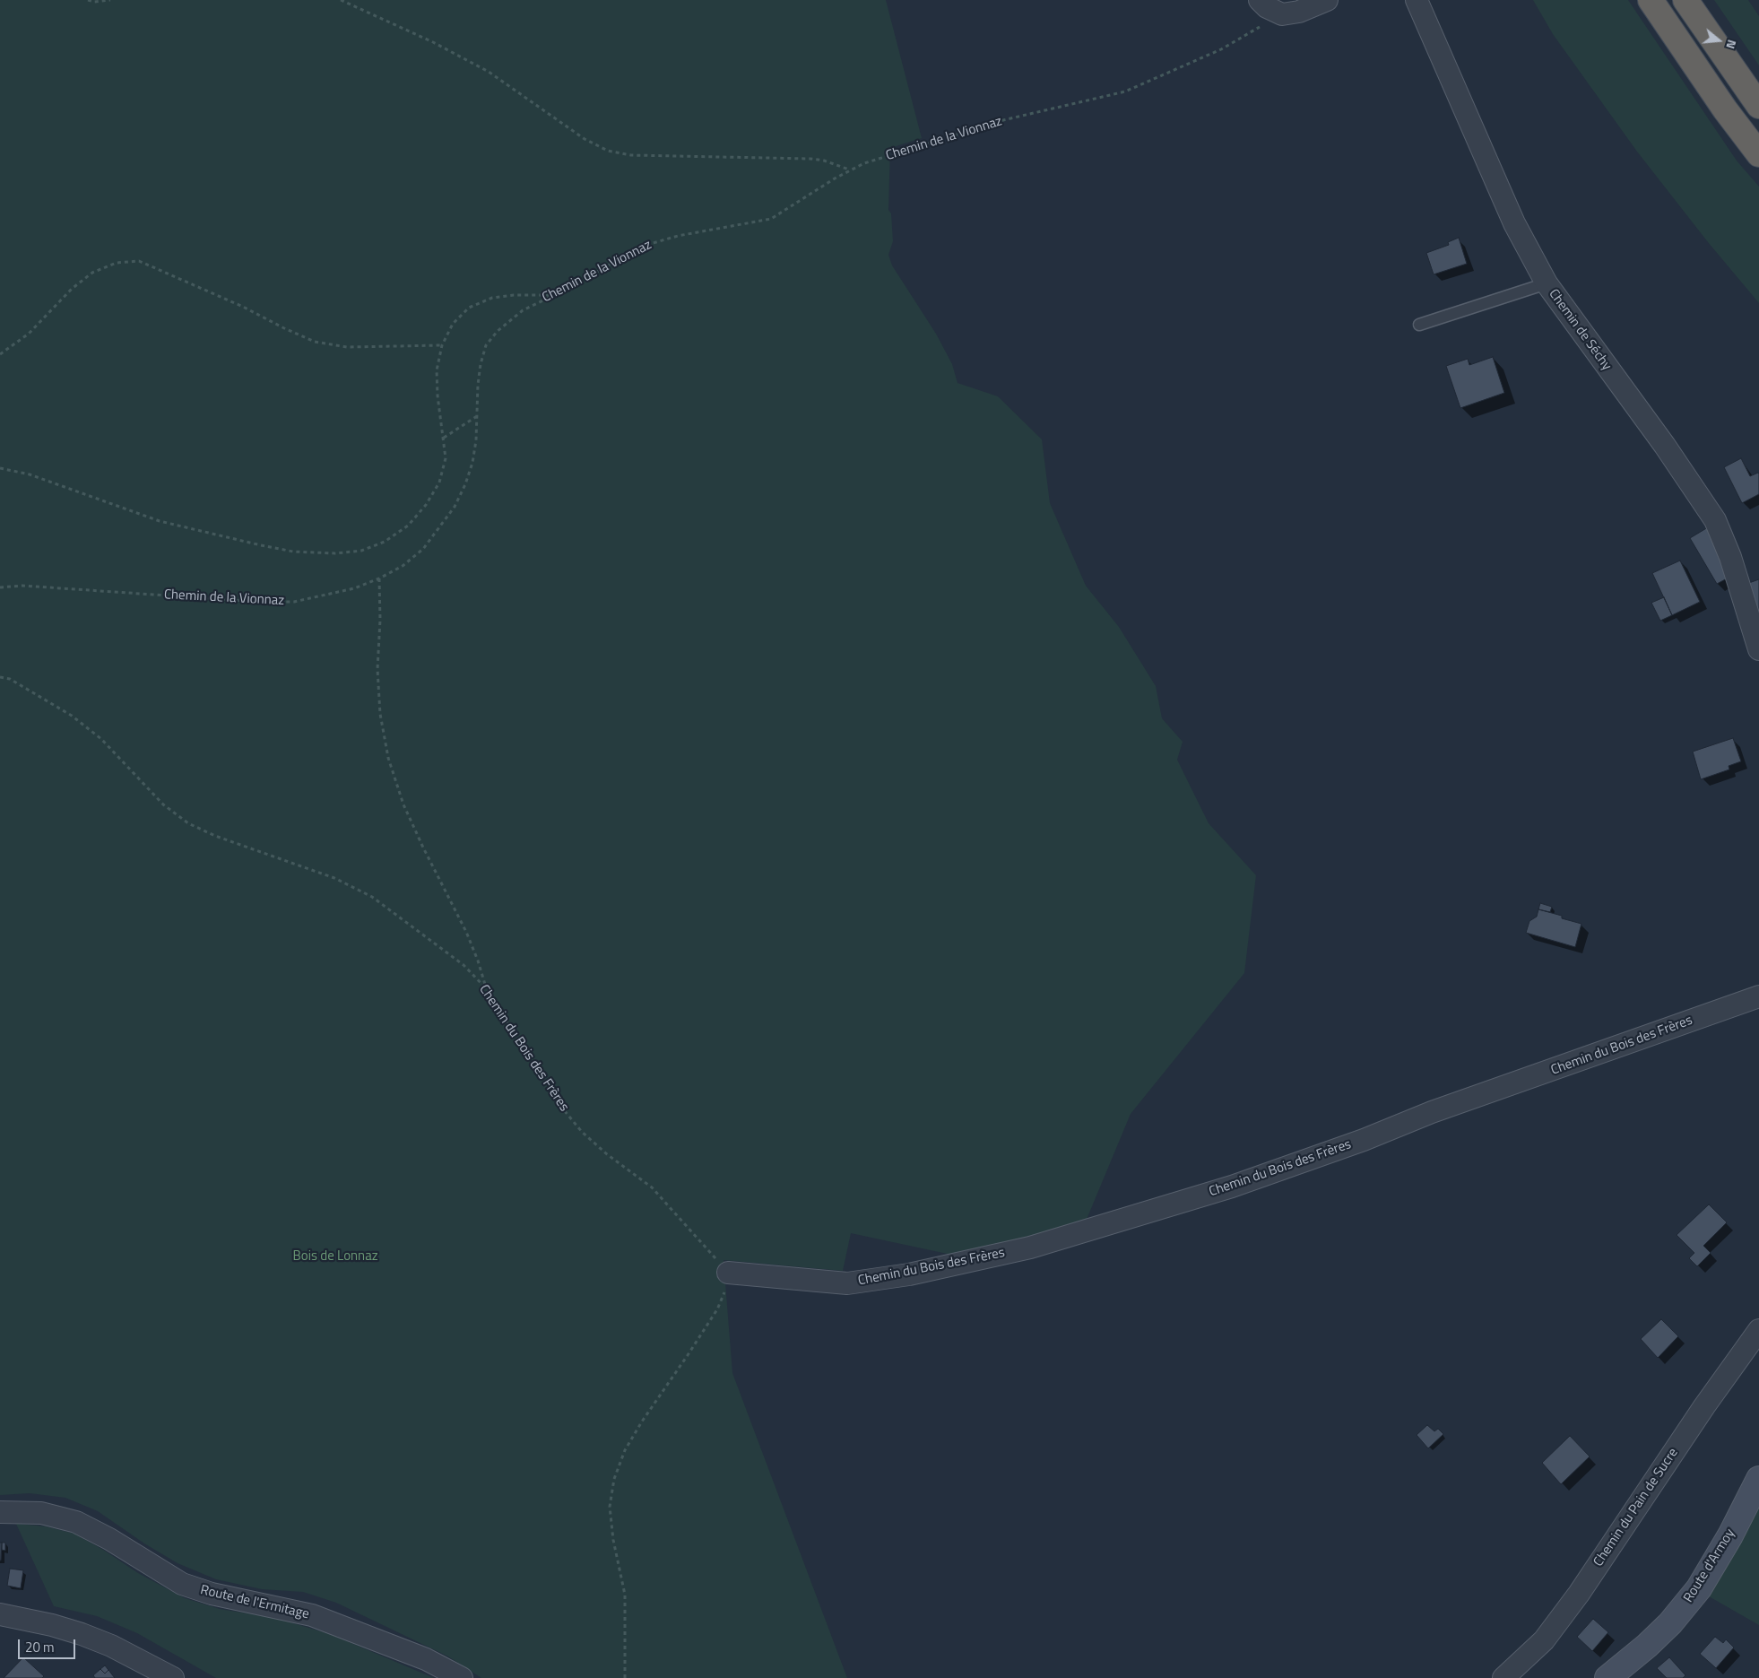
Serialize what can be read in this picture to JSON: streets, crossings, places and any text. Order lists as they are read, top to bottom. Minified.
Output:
{"streets":{"main road":["Route d'Armoy"],"street":["Chemin de Séchy","Chemin du Bois des Frères","Chemin du Pain de Sucre","Route de l'Ermitage"],"path":["Chemin de la Vionnaz"]},"parks":["Bois de Lonnaz"],"scale_bar":"20 m","north":"right"}
